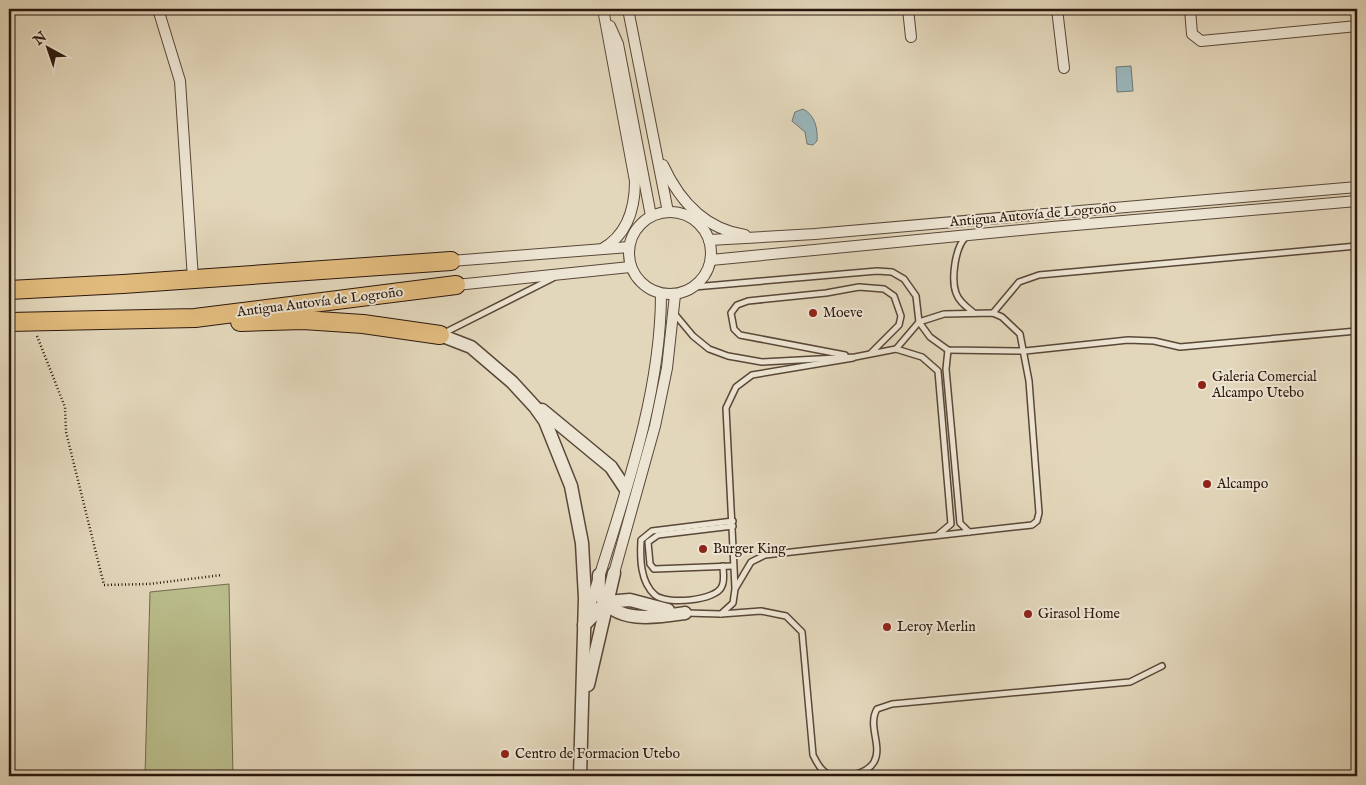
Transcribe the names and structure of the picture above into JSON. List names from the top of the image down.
{
  "streets": {
    "highway": ["Antigua Autovía de Logroño"]
  },
  "places": [
    "Moeve",
    "Galeria Comercial Alcampo Utebo",
    "Alcampo",
    "Burger King",
    "Girasol Home",
    "Leroy Merlin",
    "Centro de Formacion Utebo"
  ],
  "north": "top left"
}
